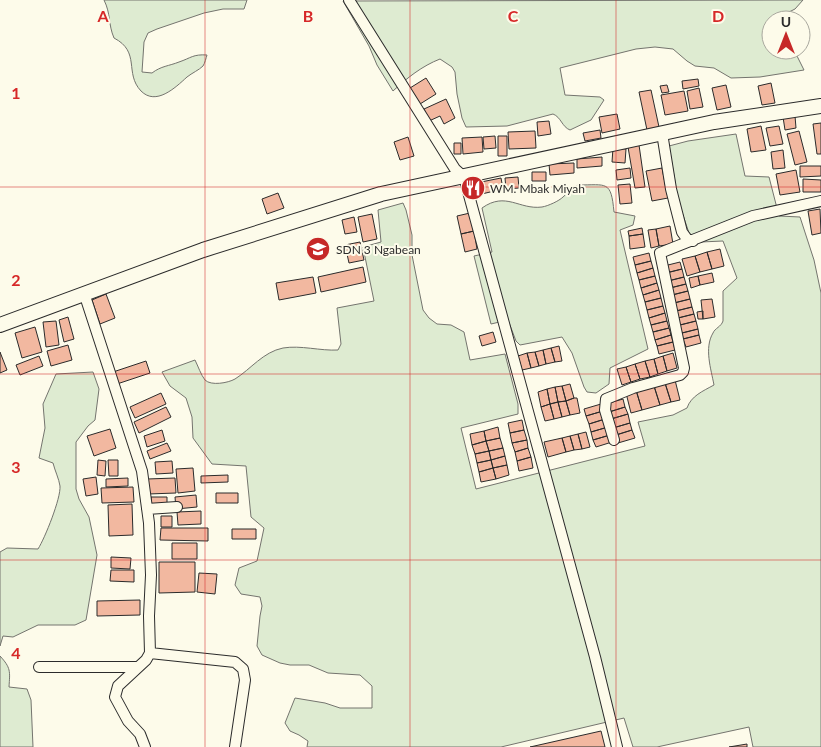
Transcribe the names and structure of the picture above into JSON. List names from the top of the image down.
{
  "places": {
    "restaurant": ["WM. Mbak Miyah"],
    "school or university": ["SDN 3 Ngabean"]
  },
  "north": "top",
  "grid": {
    "columns": [
      "A",
      "B",
      "C",
      "D"
    ],
    "rows": [
      "1",
      "2",
      "3",
      "4"
    ]
  }
}
